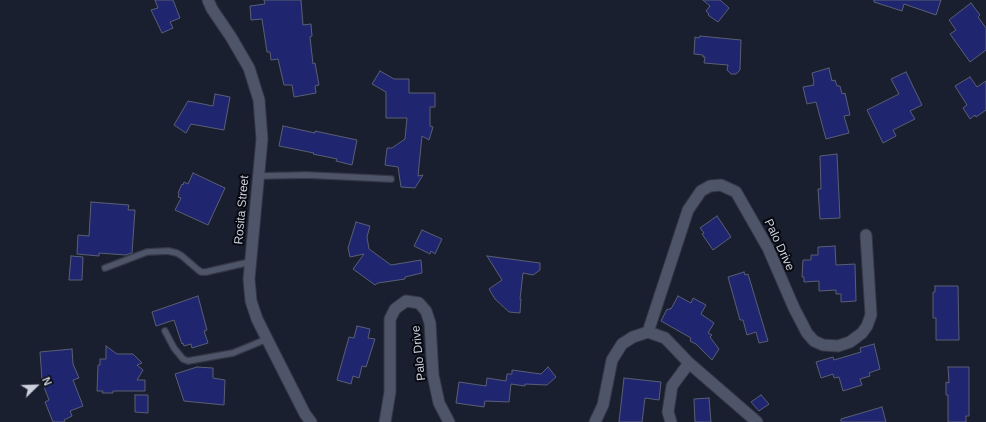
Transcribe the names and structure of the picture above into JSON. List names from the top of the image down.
{
  "streets": {
    "street": ["Rosita Street", "Palo Drive"]
  },
  "north": "top right"
}
